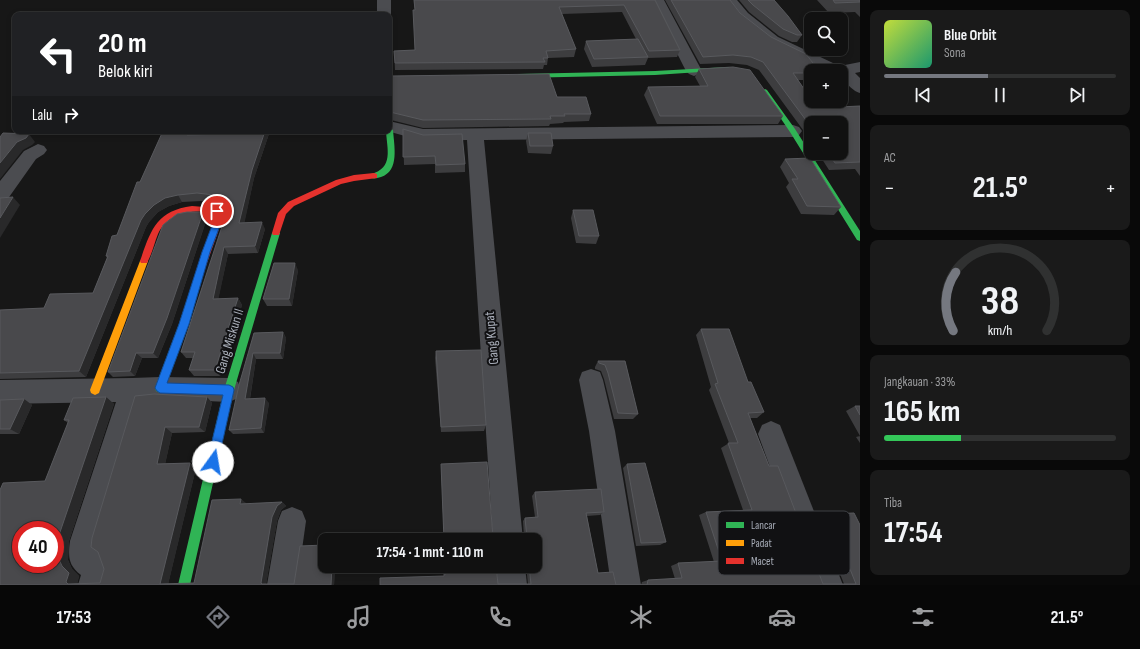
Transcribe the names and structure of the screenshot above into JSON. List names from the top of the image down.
{
  "streets": {
    "street": ["Gang Kupat", "Gang Miskun II"]
  },
  "legend": ["Lancar", "Padat", "Macet"],
  "page": {
    "map_buttons": ["+", "−"],
    "turn": ["20 m", "Belok kiri"],
    "song": ["Blue Orbit", "Sona"],
    "then": "Lalu",
    "tile": [
      "AC",
      ["Jangkauan · 33%", "165 km"],
      ["Tiba", "17:54"]
    ],
    "heat": ["−", "21.5°", "+"],
    "limit": "40",
    "trip": "17:54 · 1 mnt · 110 m",
    "tabs": ["17:53", "21.5°"],
    "gauge": ["38", "km/h"]
  }
}
